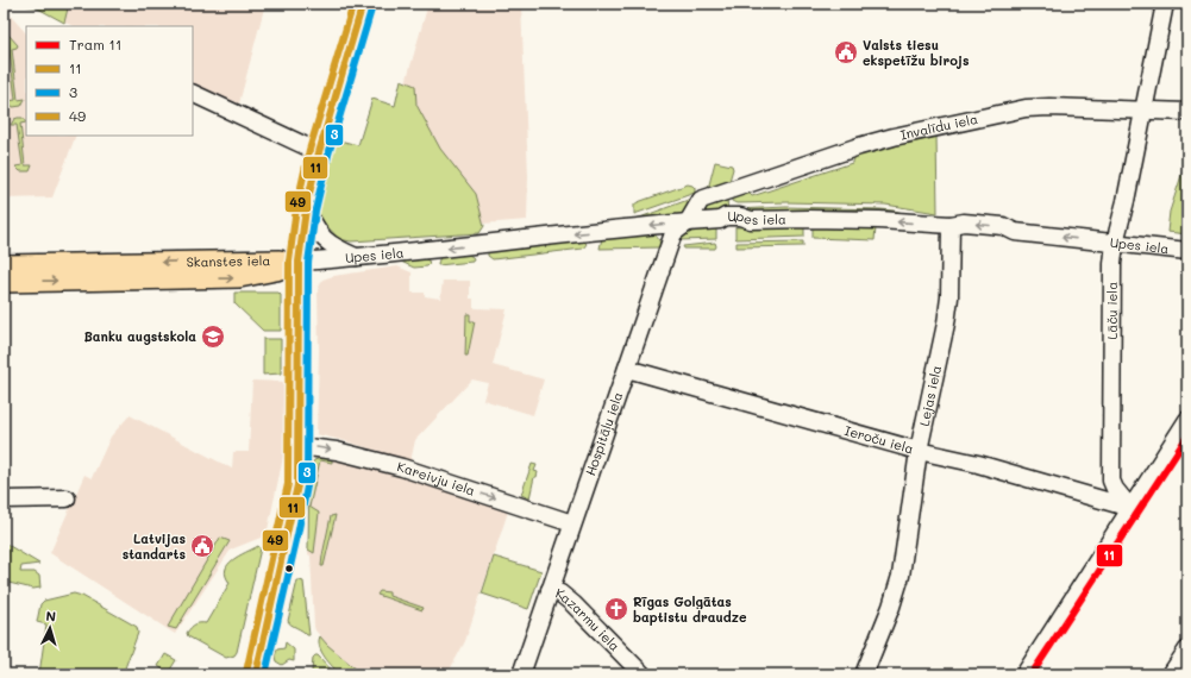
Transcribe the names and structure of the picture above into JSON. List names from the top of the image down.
{
  "streets": {
    "main road": ["Skanstes iela"],
    "street": [
      "Invalīdu iela",
      "Upes iela",
      "Lāču iela",
      "Lejas iela",
      "Hospitāļu iela",
      "Ieroču iela",
      "Kareivju iela",
      "Kazarmu iela"
    ]
  },
  "crossings": [
    ["Invalīdu iela", "Lāču iela"],
    ["Invalīdu iela", "Hospitāļu iela"],
    ["Upes iela", "Skanstes iela"],
    ["Upes iela", "Lāču iela"],
    ["Upes iela", "Lejas iela"],
    ["Upes iela", "Hospitāļu iela"],
    ["Lāču iela", "Ieroču iela"],
    ["Lejas iela", "Ieroču iela"],
    ["Hospitāļu iela", "Ieroču iela"],
    ["Hospitāļu iela", "Kareivju iela"],
    ["Hospitāļu iela", "Kazarmu iela"]
  ],
  "one_way": ["Upes iela", "Kareivju iela"],
  "places": {
    "public building": ["Valsts tiesu ekspetīžu birojs", "Latvijas standarts"],
    "school or university": ["Banku augstskola"],
    "church": ["Rīgas Golgātas baptistu draudze"]
  },
  "lines": [
    "transit line 11",
    "transit line 49",
    "transit line 3",
    "tram line 11"
  ],
  "legend": [
    "Tram 11",
    "11",
    "3",
    "49"
  ],
  "north": "top"
}
